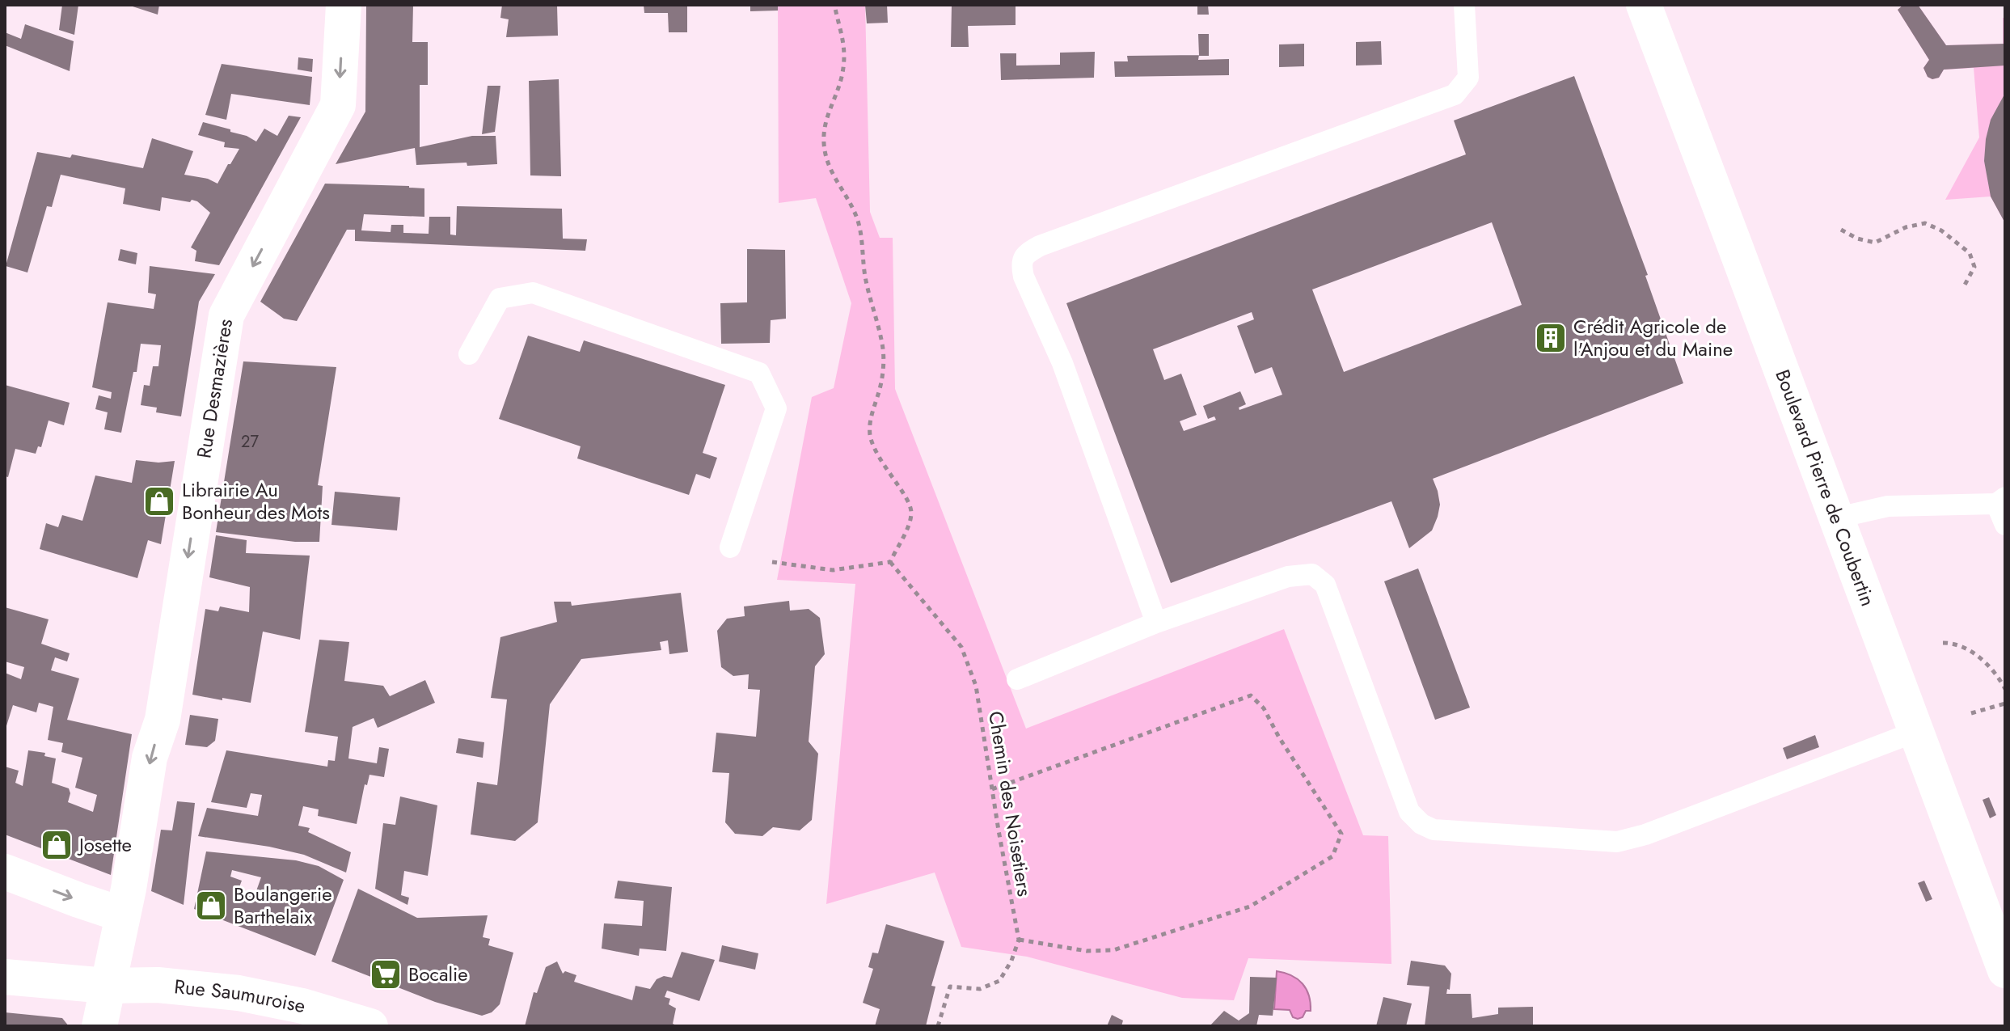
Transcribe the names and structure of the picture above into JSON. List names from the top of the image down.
{
  "streets": {
    "street": ["Rue Desmazières", "Boulevard Pierre de Coubertin", "Rue Saumuroise"],
    "path": ["Chemin des Noisetiers"]
  },
  "crossings": [
    ["Rue Desmazières", "Rue Saumuroise"]
  ],
  "one_way": ["Rue Desmazières"],
  "places": {
    "building": ["Crédit Agricole de l'Anjou et du Maine"],
    "shop": ["Librairie Au Bonheur des Mots", "Josette", "Boulangerie Barthelaix"],
    "supermarket": ["Bocalie"]
  },
  "house_numbers": ["27"]
}
